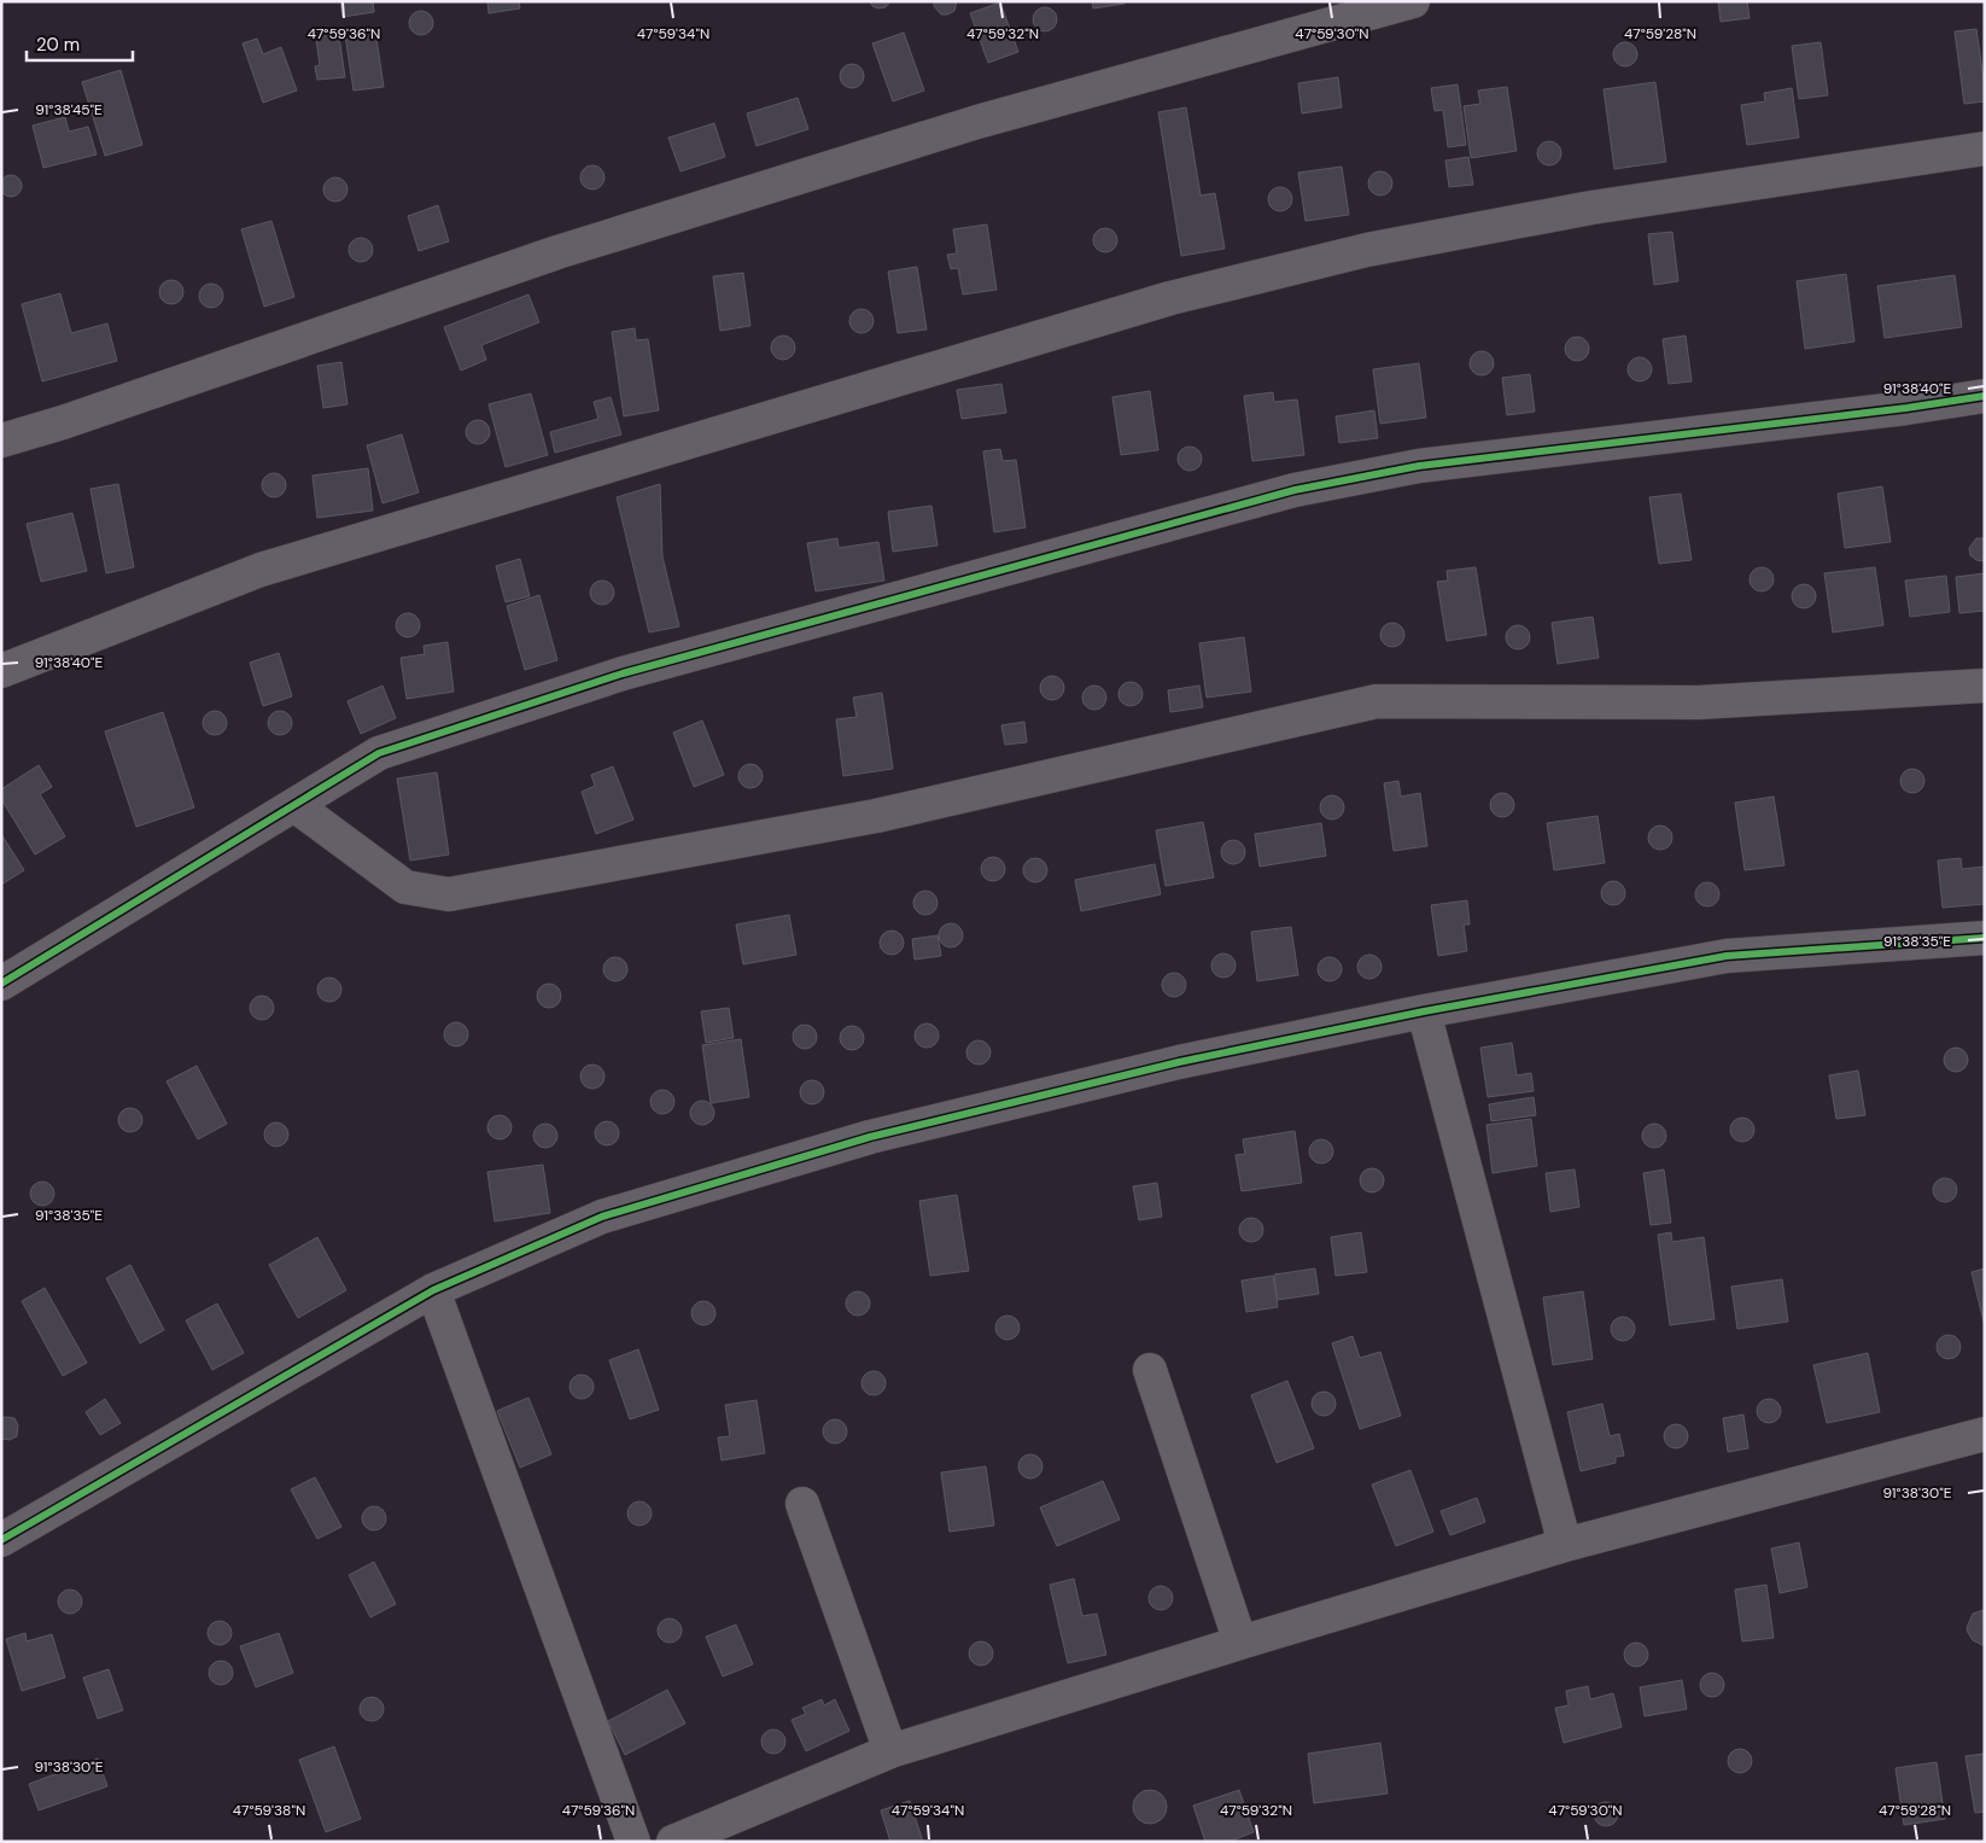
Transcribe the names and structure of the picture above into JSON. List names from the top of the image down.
{
  "scale_bar": "20 m",
  "coordinates": [
    "47°59'36\"N",
    "47°59'34\"N",
    "47°59'32\"N",
    "47°59'30\"N",
    "47°59'28\"N",
    "91°38'45\"E",
    "91°38'40\"E",
    "91°38'35\"E",
    "91°38'30\"E",
    "47°59'38\"N"
  ]
}
